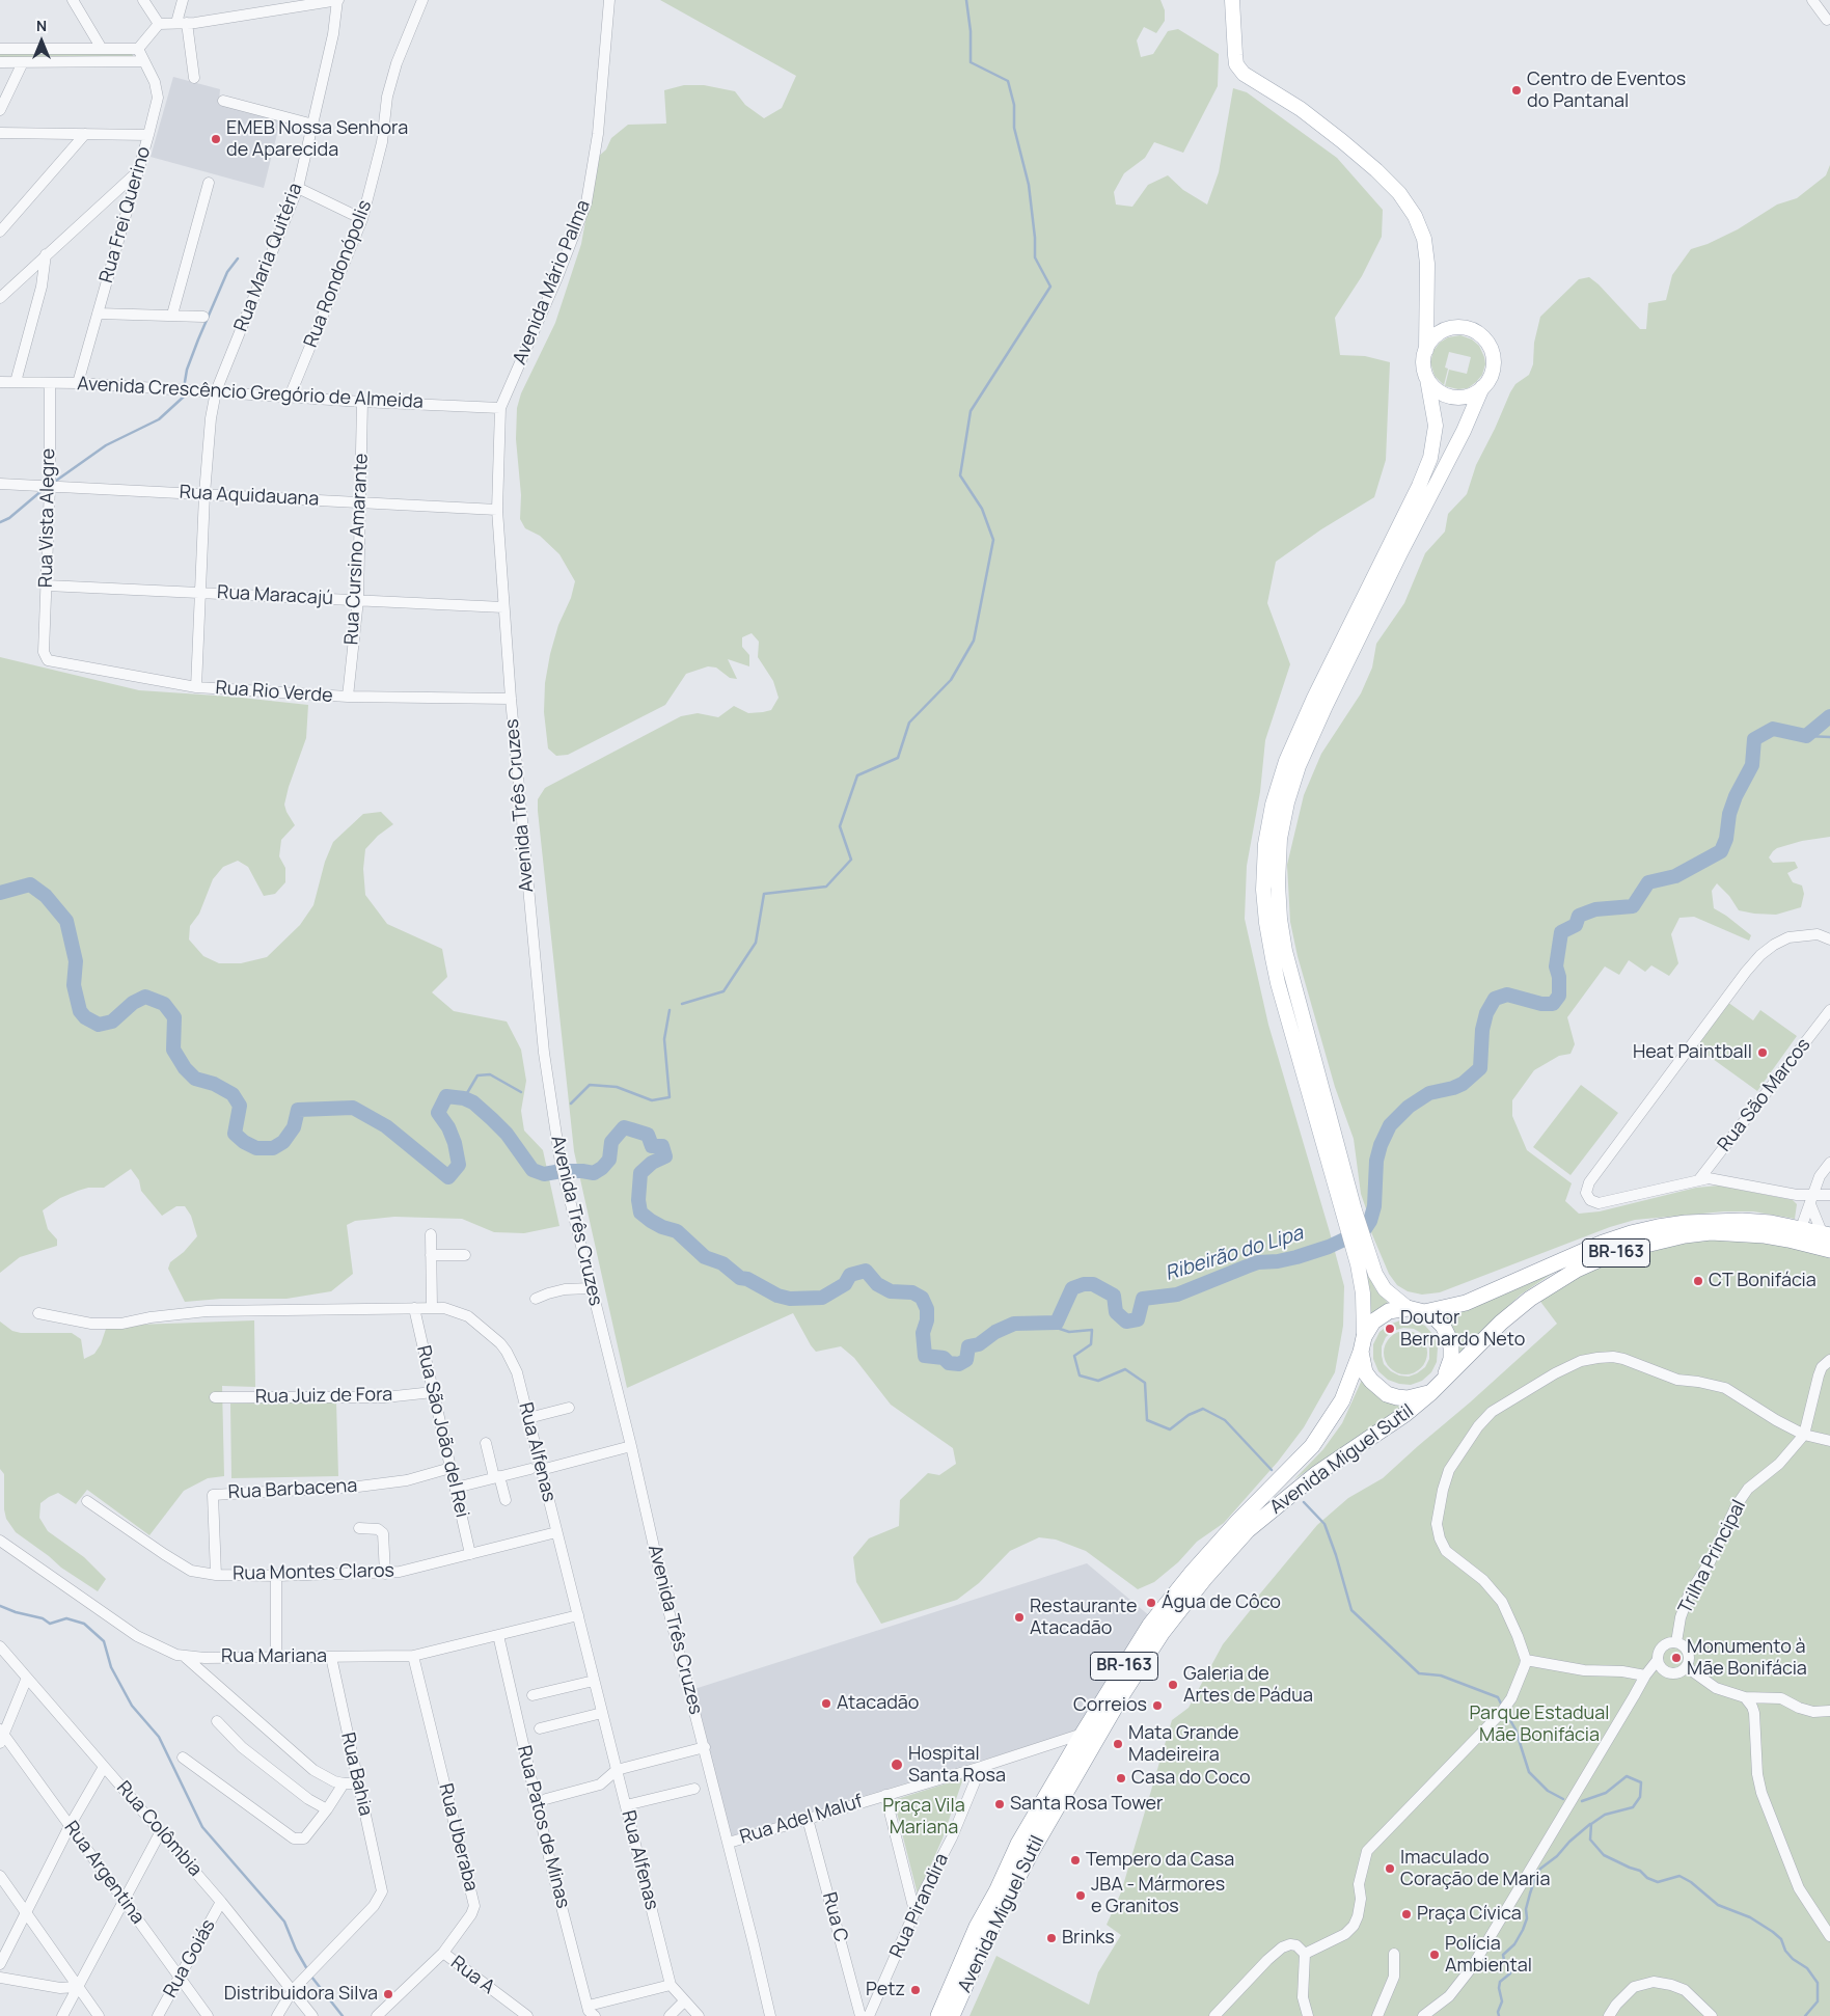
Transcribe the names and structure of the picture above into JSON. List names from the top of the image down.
{
  "streets": {
    "highway": ["BR-163", "Avenida Miguel Sutil"],
    "street": [
      "Rua Frei Querino",
      "Rua Maria Quitéria",
      "Rua Rondonópolis",
      "Avenida Mário Palma",
      "Avenida Crescêncio Gregório de Almeida",
      "Rua Aquidauana",
      "Rua Vista Alegre",
      "Rua Cursino Amarante",
      "Rua Maracajú",
      "Rua Rio Verde",
      "Avenida Três Cruzes",
      "Rua São Marcos",
      "Rua Juiz de Fora",
      "Rua São João del Rei",
      "Rua Alfenas",
      "Rua Barbacena",
      "Trilha Principal",
      "Rua Montes Claros",
      "Rua Mariana",
      "Rua Bahia",
      "Rua Adel Maluf",
      "Rua Patos de Minas",
      "Rua Colômbia",
      "Rua Uberaba",
      "Rua Argentina",
      "Rua Pirandira",
      "Rua C",
      "Rua Goiás",
      "Rua A"
    ]
  },
  "crossings": [
    ["Rua Frei Querino", "Avenida Crescêncio Gregório de Almeida"],
    ["Rua Maria Quitéria", "Avenida Crescêncio Gregório de Almeida"],
    ["Rua Maria Quitéria", "Rua Aquidauana"],
    ["Rua Maria Quitéria", "Rua Maracajú"],
    ["Rua Maria Quitéria", "Rua Rio Verde"],
    ["Rua Rondonópolis", "Avenida Crescêncio Gregório de Almeida"],
    ["Avenida Mário Palma", "Avenida Crescêncio Gregório de Almeida"],
    ["Avenida Mário Palma", "Avenida Três Cruzes"],
    ["Avenida Crescêncio Gregório de Almeida", "Rua Vista Alegre"],
    ["Avenida Crescêncio Gregório de Almeida", "Rua Cursino Amarante"],
    ["Avenida Crescêncio Gregório de Almeida", "Avenida Três Cruzes"],
    ["Rua Aquidauana", "Rua Vista Alegre"],
    ["Rua Aquidauana", "Rua Cursino Amarante"],
    ["Rua Aquidauana", "Avenida Três Cruzes"],
    ["Rua Vista Alegre", "Rua Maracajú"],
    ["Rua Vista Alegre", "Rua Rio Verde"],
    ["Rua Cursino Amarante", "Rua Maracajú"],
    ["Rua Cursino Amarante", "Rua Rio Verde"],
    ["Rua Maracajú", "Avenida Três Cruzes"],
    ["Rua Rio Verde", "Avenida Três Cruzes"],
    ["Avenida Três Cruzes", "Rua Adel Maluf"],
    ["BR-163", "Avenida Miguel Sutil"],
    ["Rua Juiz de Fora", "Rua São João del Rei"],
    ["Rua São João del Rei", "Rua Alfenas"],
    ["Rua São João del Rei", "Rua Barbacena"],
    ["Rua São João del Rei", "Rua Montes Claros"],
    ["Rua Alfenas", "Rua Montes Claros"],
    ["Rua Alfenas", "Rua Mariana"],
    ["Avenida Miguel Sutil", "Rua Adel Maluf"],
    ["Rua Barbacena", "Rua Montes Claros"],
    ["Rua Mariana", "Rua Bahia"],
    ["Rua Mariana", "Rua Patos de Minas"],
    ["Rua Mariana", "Rua Uberaba"],
    ["Rua Bahia", "Rua Colômbia"],
    ["Rua Adel Maluf", "Rua Pirandira"],
    ["Rua Adel Maluf", "Rua C"],
    ["Rua Colômbia", "Rua Goiás"],
    ["Rua Uberaba", "Rua A"],
    ["Rua Argentina", "Rua Goiás"]
  ],
  "water": ["Ribeirão do Lipa"],
  "parks": ["Parque Estadual Mãe Bonifácia", "Praça Vila Mariana"],
  "places": [
    "Centro de Eventos do Pantanal",
    "EMEB Nossa Senhora de Aparecida",
    "Heat Paintball",
    "CT Bonifácia",
    "Doutor Bernardo Neto",
    "Água de Côco",
    "Restaurante Atacadão",
    "Monumento à Mãe Bonifácia",
    "Galeria de Artes de Pádua",
    "Atacadão",
    "Correios",
    "Mata Grande Madeireira",
    "Hospital Santa Rosa",
    "Casa do Coco",
    "Santa Rosa Tower",
    "Tempero da Casa",
    "Imaculado Coração de Maria",
    "JBA - Mármores e Granitos",
    "Praça Cívica",
    "Brinks",
    "Polícia Ambiental",
    "Petz",
    "Distribuidora Silva"
  ],
  "north": "top"
}
